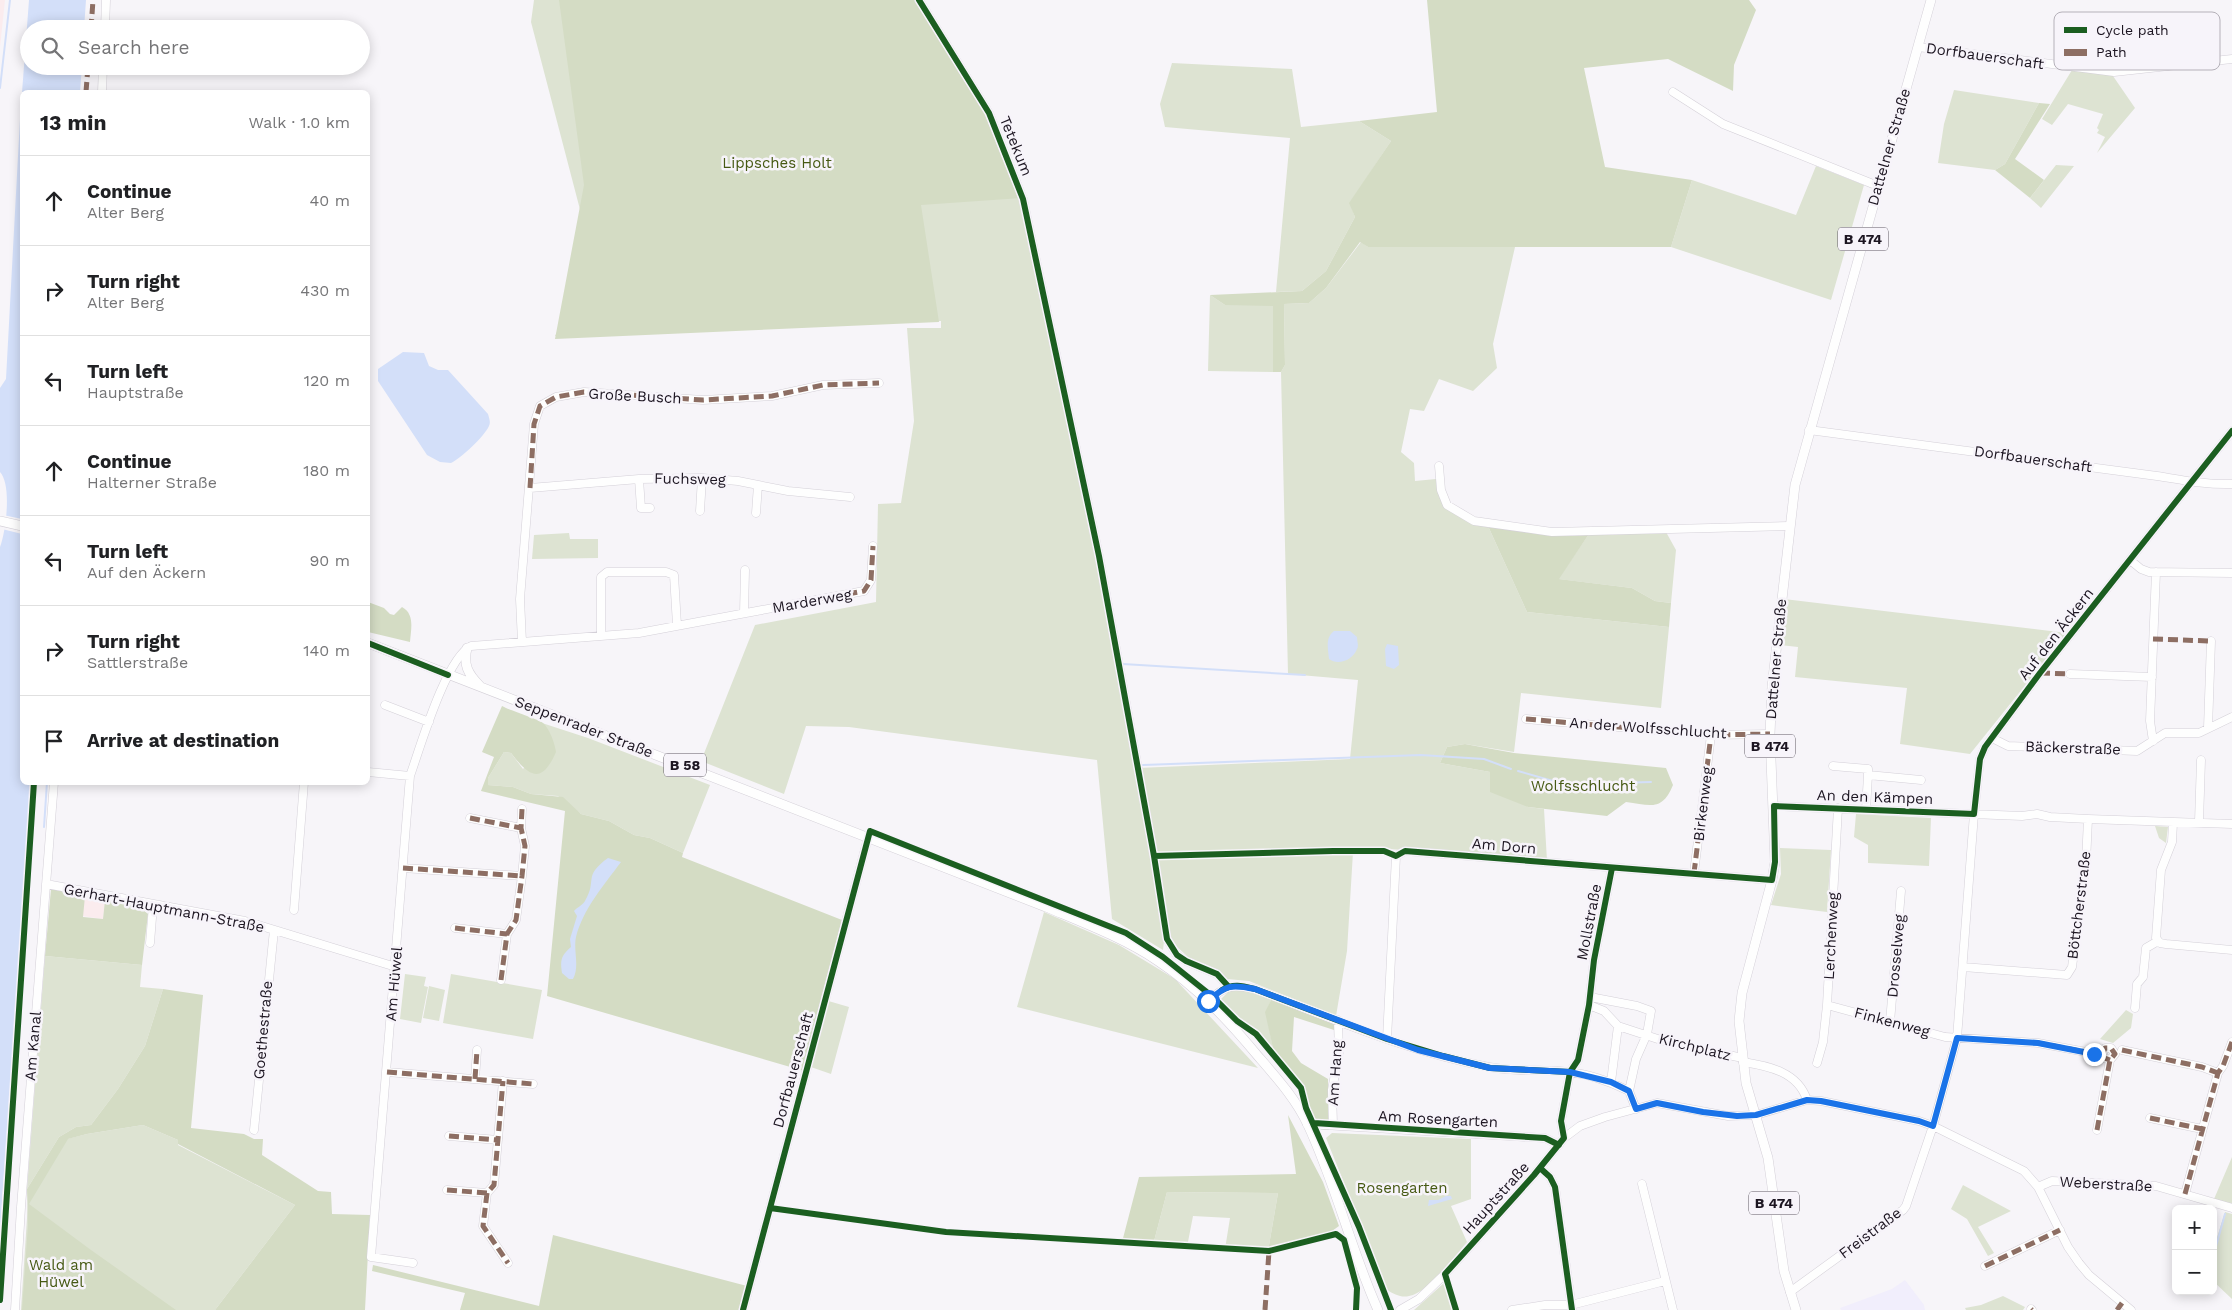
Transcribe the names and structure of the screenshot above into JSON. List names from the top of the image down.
{
  "streets": {
    "main road": [
      "Dattelner Straße",
      "B 474",
      "Seppenrader Straße",
      "B 58"
    ],
    "street": [
      "Dorfbauerschaft",
      "Tetekum",
      "Große Busch",
      "Fuchsweg",
      "Marderweg",
      "Auf den Äckern",
      "An der Wolfsschlucht",
      "Bäckerstraße",
      "An den Kämpen",
      "Birkenweg",
      "Am Dorn",
      "Böttcherstraße",
      "Gerhart-Hauptmann-Straße",
      "Mollstraße",
      "Lerchenweg",
      "Drosselweg",
      "Am Hüwel",
      "Finkenweg",
      "Goethestraße",
      "Am Kanal",
      "Kirchplatz",
      "Am Hang",
      "Am Rosengarten",
      "Weberstraße",
      "Hauptstraße",
      "Freistraße"
    ]
  },
  "crossings": [
    ["Dorfbauerschaft", "Dattelner Straße"],
    ["Dorfbauerschaft", "Auf den Äckern"],
    ["Dorfbauerschaft", "Seppenrader Straße"],
    ["Dattelner Straße", "B 474"],
    ["Dattelner Straße", "An der Wolfsschlucht"],
    ["Dattelner Straße", "An den Kämpen"],
    ["Dattelner Straße", "Mollstraße"],
    ["Dattelner Straße", "Kirchplatz"],
    ["Dattelner Straße", "Hauptstraße"],
    ["B 474", "Hauptstraße"],
    ["B 474", "Freistraße"],
    ["Große Busch", "Fuchsweg"],
    ["Große Busch", "Marderweg"],
    ["Auf den Äckern", "Bäckerstraße"],
    ["Auf den Äckern", "An den Kämpen"],
    ["Auf den Äckern", "Böttcherstraße"],
    ["Auf den Äckern", "Finkenweg"],
    ["Auf den Äckern", "Freistraße"],
    ["Seppenrader Straße", "Am Hüwel"],
    ["Seppenrader Straße", "Am Rosengarten"],
    ["An der Wolfsschlucht", "Birkenweg"],
    ["An den Kämpen", "Böttcherstraße"],
    ["An den Kämpen", "Lerchenweg"],
    ["Birkenweg", "Mollstraße"],
    ["Am Dorn", "Mollstraße"],
    ["Gerhart-Hauptmann-Straße", "Am Hüwel"],
    ["Gerhart-Hauptmann-Straße", "Goethestraße"],
    ["Gerhart-Hauptmann-Straße", "Am Kanal"],
    ["Mollstraße", "Am Rosengarten"],
    ["Mollstraße", "Hauptstraße"],
    ["Lerchenweg", "Finkenweg"],
    ["Drosselweg", "Finkenweg"],
    ["Kirchplatz", "Hauptstraße"],
    ["Am Hang", "Am Rosengarten"],
    ["Am Rosengarten", "Hauptstraße"]
  ],
  "parks": [
    "Lippsches Holt",
    "Wolfsschlucht",
    "Rosengarten",
    "Wald am Hüwel"
  ],
  "legend": ["Cycle path", "Path"],
  "page": {
    "search": "Search here",
    "heading": ["13 min", "Walk · 1.0 km"],
    "list": [
      ["Continue", "Alter Berg", "40 m"],
      ["Turn right", "Alter Berg", "430 m"],
      ["Turn left", "Hauptstraße", "120 m"],
      ["Continue", "Halterner Straße", "180 m"],
      ["Turn left", "Auf den Äckern", "90 m"],
      ["Turn right", "Sattlerstraße", "140 m"],
      "Arrive at destination"
    ],
    "map_buttons": ["+", "−"]
  }
}
